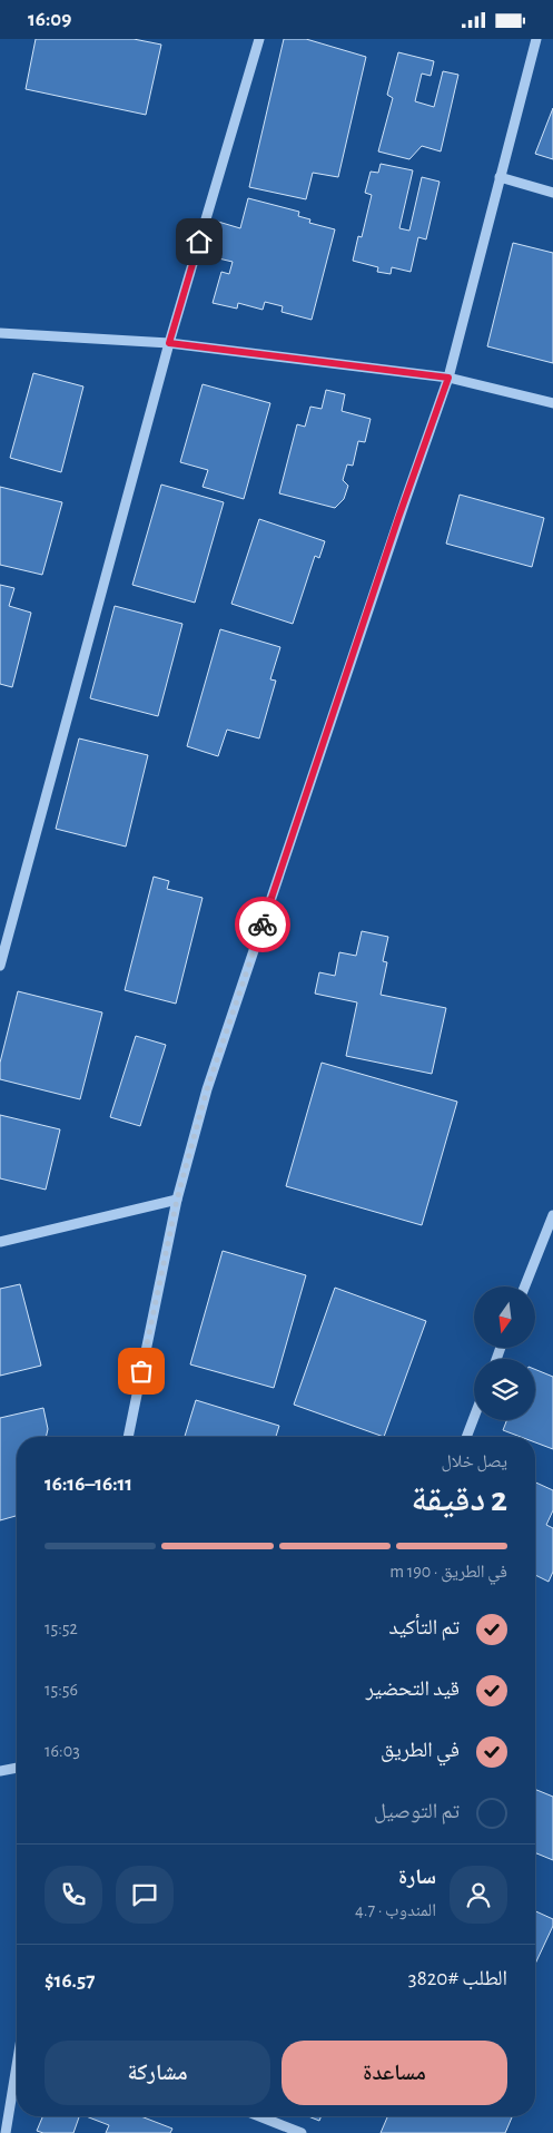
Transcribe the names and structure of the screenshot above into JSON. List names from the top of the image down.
{
  "north": "bottom",
  "page": {
    "status": "16:09",
    "heading": ["2 دقيقة", "يصل خلال", "16:11–16:16"],
    "panel": [
      "سارة",
      "المندوب · 4.7",
      "الطلب #3820",
      "$16.57"
    ],
    "bar": "في الطريق · 190 m",
    "list": [
      ["تم التأكيد", "15:52"],
      ["قيد التحضير", "15:56"],
      ["في الطريق", "16:03"],
      "تم التوصيل"
    ],
    "buttons": ["مساعدة", "مشاركة"]
  }
}
